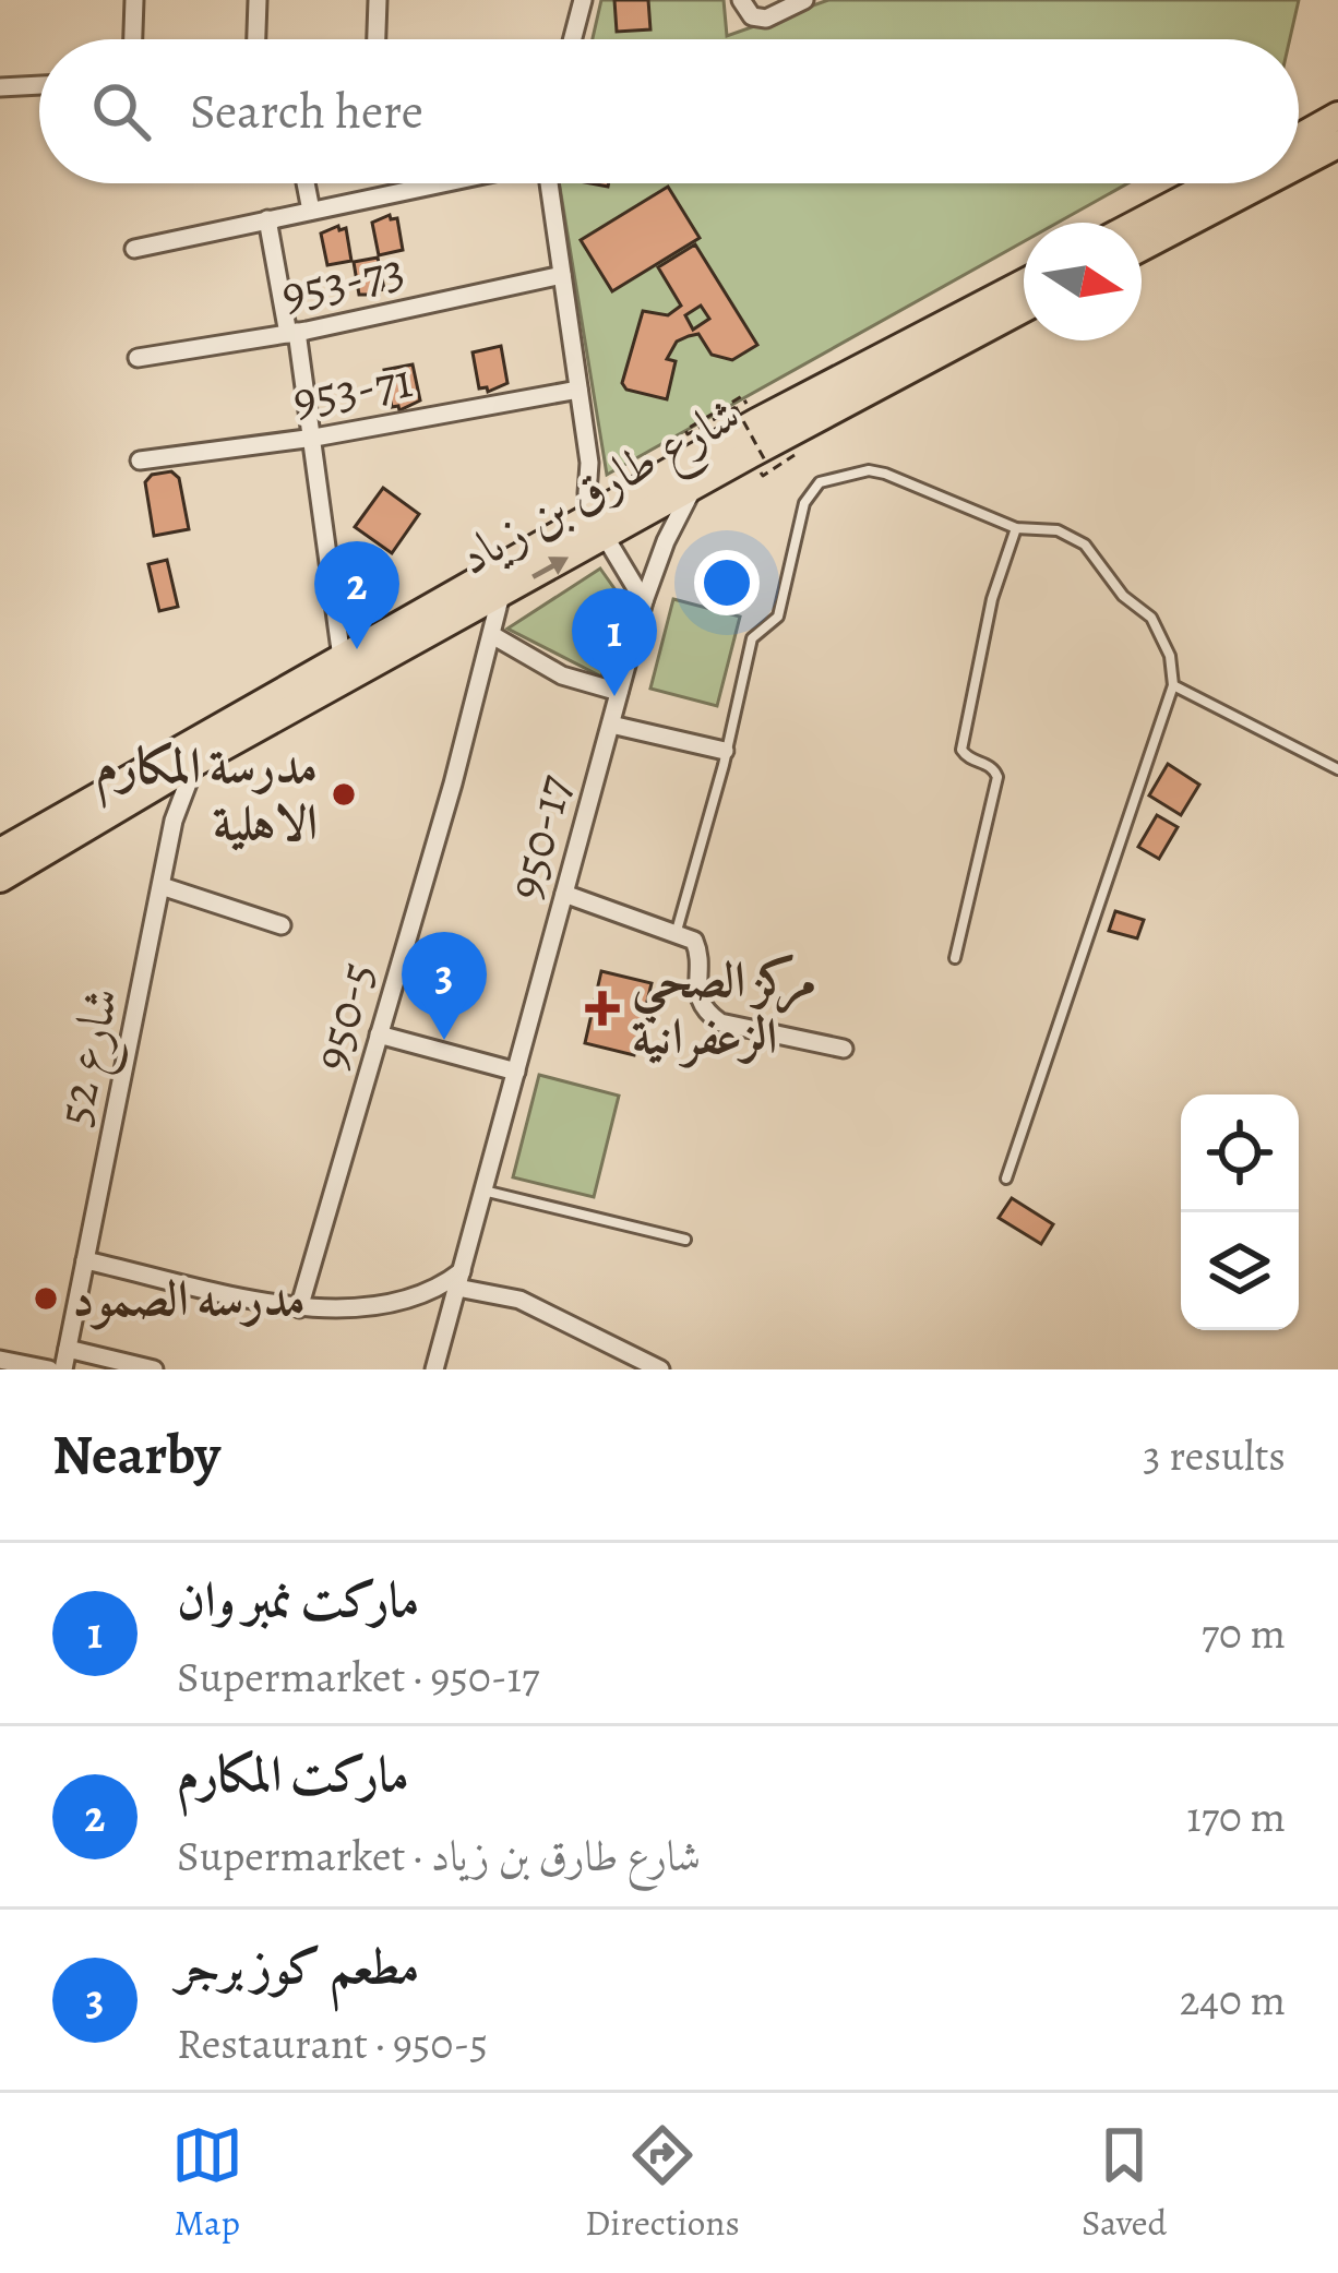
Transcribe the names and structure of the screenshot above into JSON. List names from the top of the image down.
{
  "streets": {
    "main road": ["شارع طارق بن زياد"],
    "street": [
      "953-73",
      "953-71",
      "950-17",
      "950-5",
      "شارع 52"
    ]
  },
  "crossings": [
    ["شارع طارق بن زياد", "950-17"],
    ["شارع طارق بن زياد", "950-5"],
    ["شارع طارق بن زياد", "شارع 52"]
  ],
  "places": {
    "other": ["مدرسة المكارم الاهلية", "مدرسه الصمود"],
    "health": ["مركز الصحي الزعفرانية"]
  },
  "north": "right",
  "page": {
    "search": "Search here",
    "pins": ["2", "1", "3"],
    "heading": ["Nearby", "3 results"],
    "list": [
      {
        "mark": "1",
        "name": "ماركت نمبر وان",
        "note": "Supermarket · 950-17",
        "value": "70 m"
      },
      {
        "mark": "2",
        "name": "ماركت المكارم",
        "note": "Supermarket · شارع طارق بن زياد",
        "value": "170 m"
      },
      {
        "mark": "3",
        "name": "مطعم كوز برجر",
        "note": "Restaurant · 950-5",
        "value": "240 m"
      }
    ],
    "nav": ["Map", "Directions", "Saved"]
  }
}
